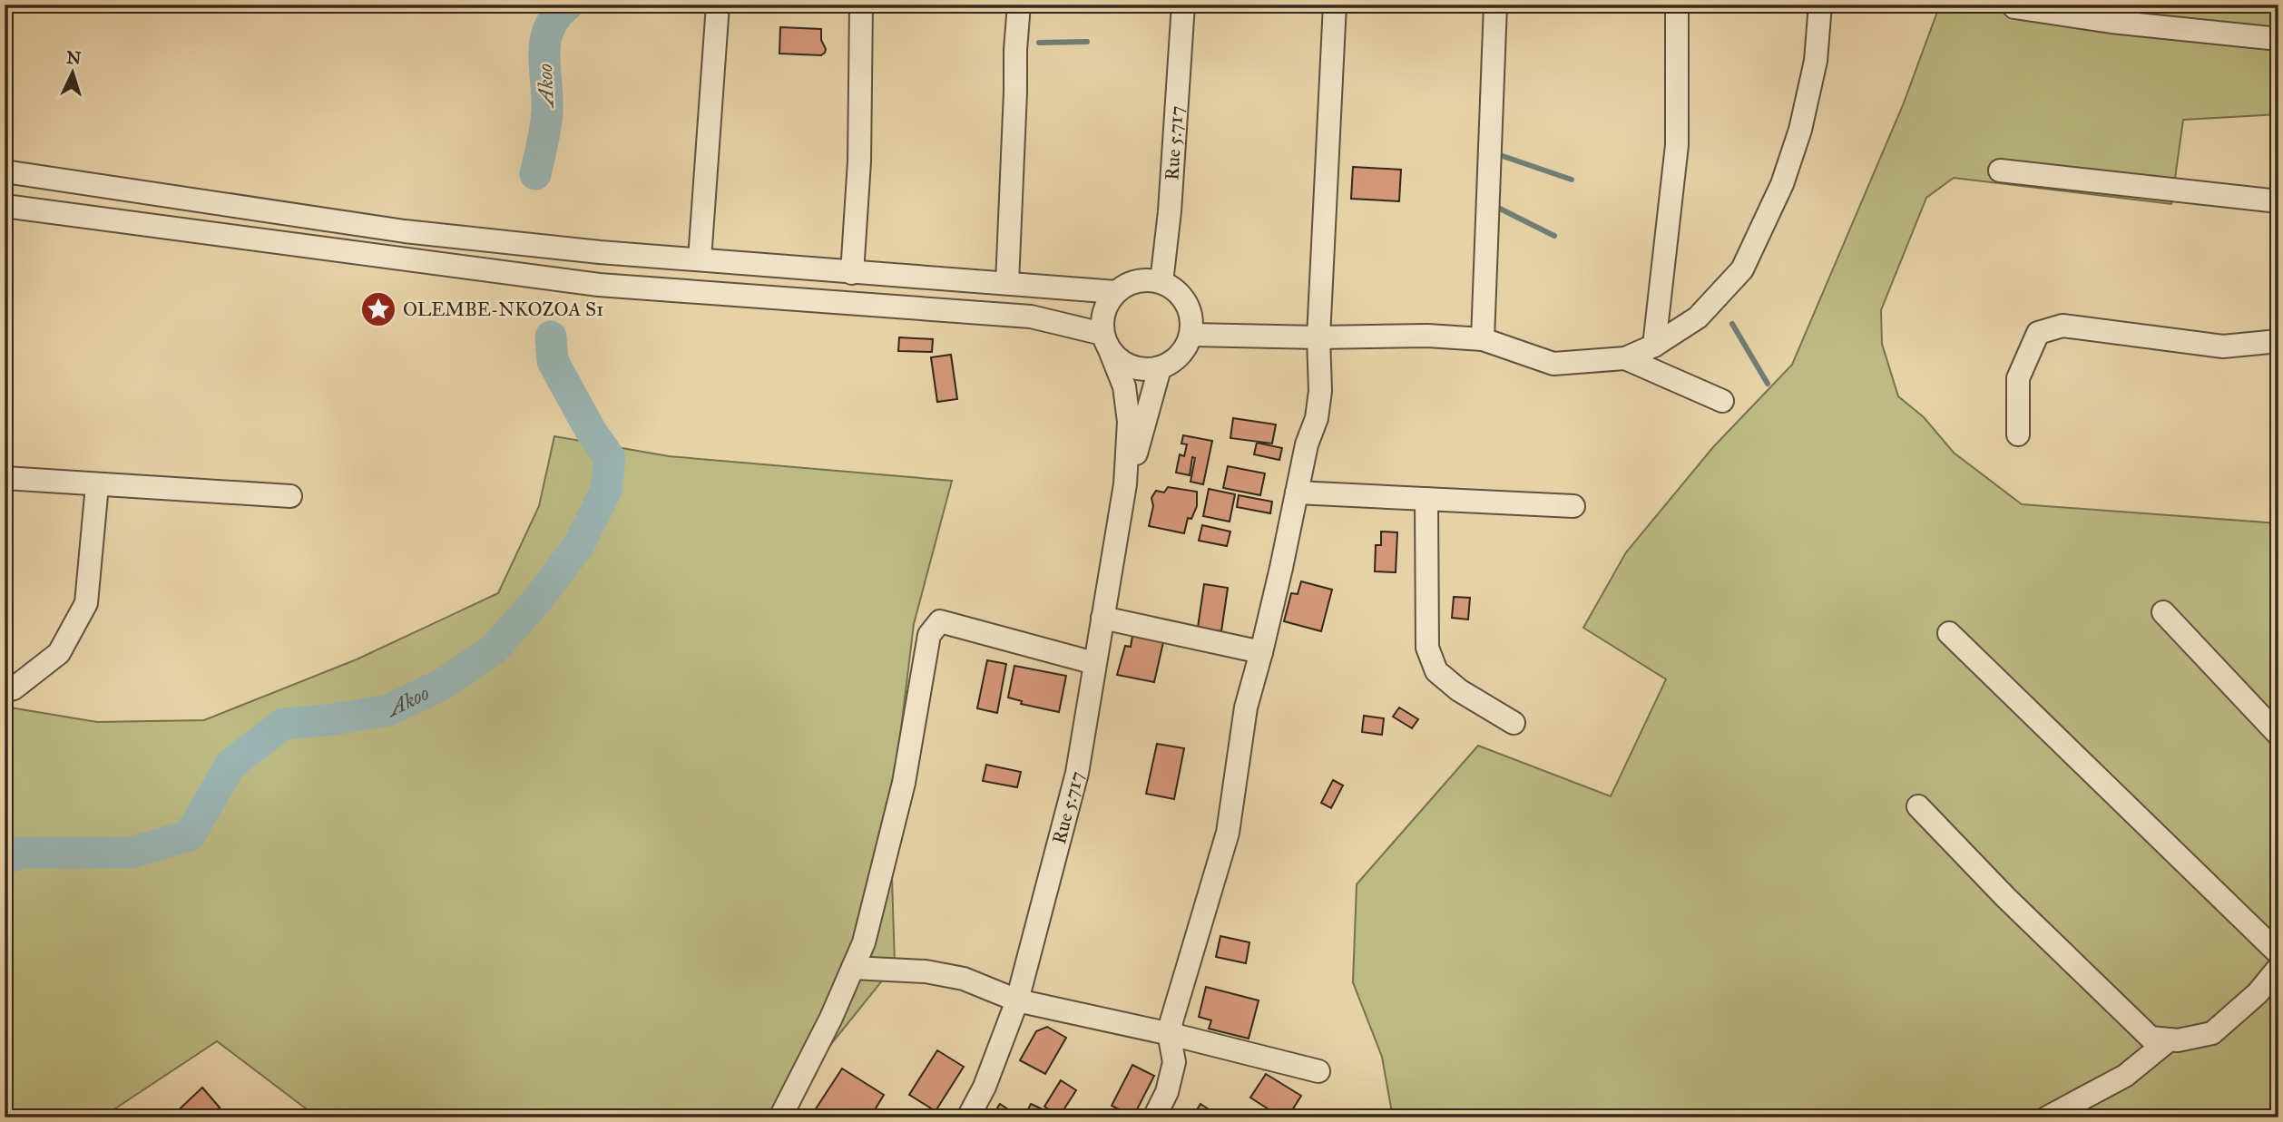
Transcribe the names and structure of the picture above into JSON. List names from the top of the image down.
{
  "streets": {
    "street": ["Rue 5.717"]
  },
  "water": ["Akoo"],
  "places": {
    "place": ["OLEMBE-NKOZOA S1"]
  },
  "north": "top"
}
